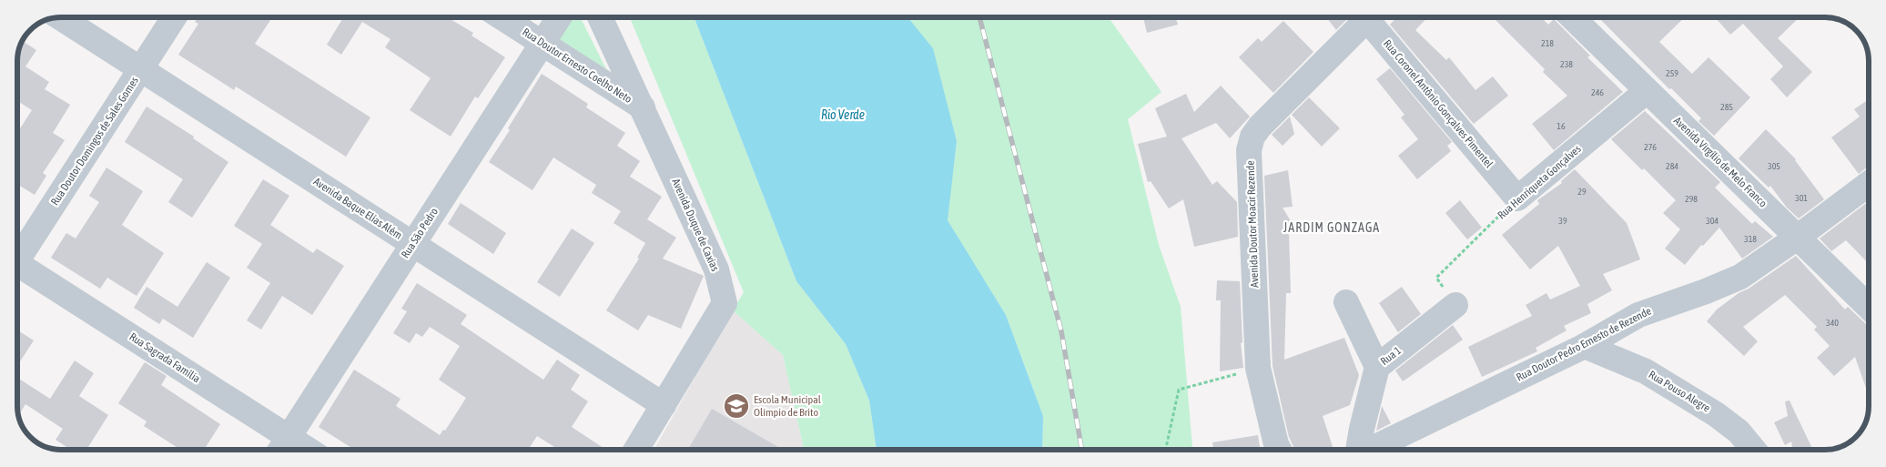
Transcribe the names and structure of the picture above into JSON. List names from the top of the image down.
{
  "streets": {
    "street": [
      "Rua Doutor Ernesto Coelho Neto",
      "Rua Coronel Antônio Gonçalves Pimentel",
      "Rua Doutor Domingos de Sales Gomes",
      "Avenida Virgílio de Melo Franco",
      "Rua Henriqueta Gonçalves",
      "Avenida Baque Elías Além",
      "Avenida Doutor Moacir Rezende",
      "Avenida Duque de Caxias",
      "Rua São Pedro",
      "Rua Doutor Pedro Ernesto de Rezende",
      "Rua 1",
      "Rua Sagrada Família",
      "Rua Pouso Alegre"
    ]
  },
  "crossings": [
    ["Rua Doutor Ernesto Coelho Neto", "Avenida Duque de Caxias"],
    ["Rua Doutor Ernesto Coelho Neto", "Rua São Pedro"],
    ["Rua Coronel Antônio Gonçalves Pimentel", "Rua Henriqueta Gonçalves"],
    ["Rua Doutor Domingos de Sales Gomes", "Avenida Baque Elías Além"],
    ["Avenida Virgílio de Melo Franco", "Rua Henriqueta Gonçalves"],
    ["Avenida Virgílio de Melo Franco", "Rua Doutor Pedro Ernesto de Rezende"],
    ["Avenida Baque Elías Além", "Avenida Duque de Caxias"],
    ["Avenida Baque Elías Além", "Rua São Pedro"],
    ["Rua São Pedro", "Rua Sagrada Família"],
    ["Rua Doutor Pedro Ernesto de Rezende", "Rua Pouso Alegre"]
  ],
  "districts": ["JARDIM GONZAGA"],
  "water": ["Rio Verde"],
  "places": {
    "school or university": ["Escola Municipal Olímpio de Brito"]
  },
  "house_numbers": [
    "218",
    "238",
    "259",
    "246",
    "285",
    "16",
    "276",
    "284",
    "305",
    "29",
    "301",
    "298",
    "39",
    "304",
    "318",
    "340"
  ]
}
